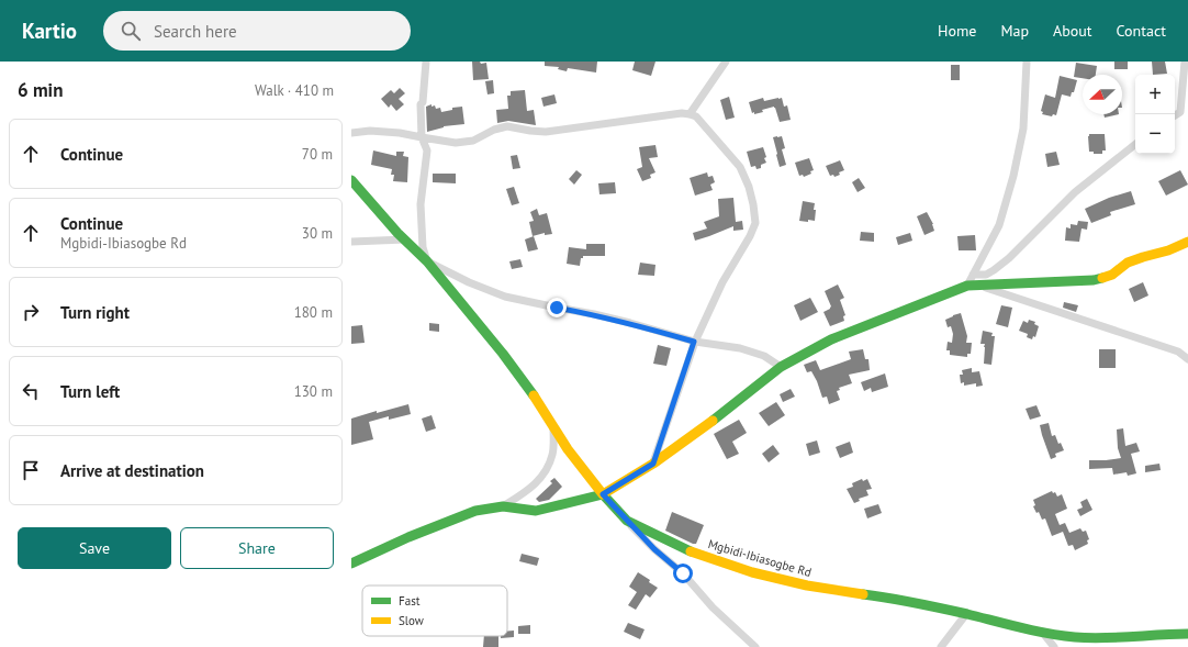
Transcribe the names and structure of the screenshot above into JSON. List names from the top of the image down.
{
  "streets": {
    "street": ["Mgbidi-Ibiasogbe Rd"]
  },
  "legend": ["Fast", "Slow"],
  "north": "left",
  "page": {
    "header": "Kartio",
    "search": "Search here",
    "nav": [
      "Home",
      "Map",
      "About",
      "Contact"
    ],
    "heading": ["6 min", "Walk · 410 m"],
    "map_buttons": ["+", "−"],
    "list": [
      ["Continue", "70 m"],
      ["Continue", "Mgbidi-Ibiasogbe Rd", "30 m"],
      ["Turn right", "180 m"],
      ["Turn left", "130 m"],
      "Arrive at destination"
    ],
    "buttons": ["Save", "Share"]
  }
}
